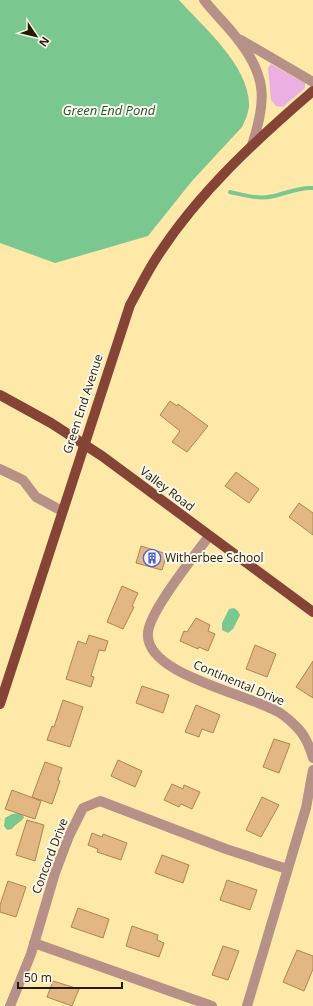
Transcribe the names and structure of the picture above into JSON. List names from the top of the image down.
{
  "streets": {
    "main road": ["Green End Avenue", "Valley Road"],
    "street": ["Continental Drive", "Concord Drive"]
  },
  "crossings": [
    ["Green End Avenue", "Valley Road"],
    ["Valley Road", "Continental Drive"]
  ],
  "water": ["Green End Pond"],
  "places": {
    "building": ["Witherbee School"]
  },
  "scale_bar": "50 m",
  "north": "bottom right"
}
